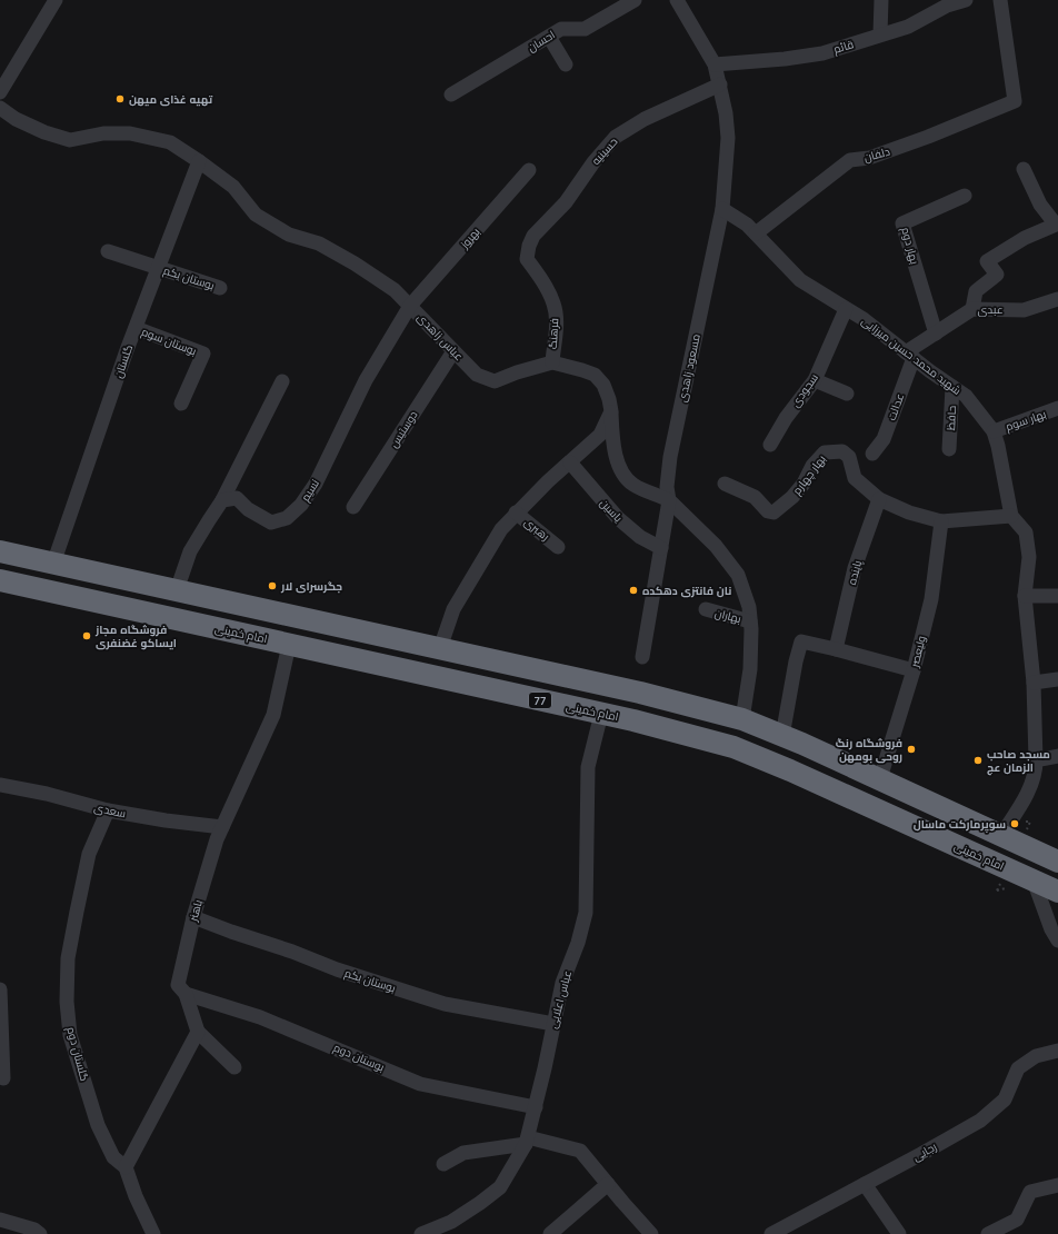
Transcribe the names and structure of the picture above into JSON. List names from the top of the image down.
{
  "streets": {
    "highway": ["امام خمینی", "77"],
    "street": [
      "احسان",
      "قائم",
      "حسینیه",
      "دلفان",
      "بهروز",
      "بهار دوم",
      "بوستان یکم",
      "عبدی",
      "فرهنگ",
      "عباس زاهدی",
      "بوستان سوم",
      "شهید محمد حسین میرزایی",
      "گلستان",
      "مسعود زاهدی",
      "سجودی",
      "عدالت",
      "حافظ",
      "بهار سوم",
      "دوستیس",
      "بهار چهارم",
      "نسیم",
      "یاسین",
      "رهبری",
      "پاینده",
      "بهاران",
      "ولیعصر",
      "سعدی",
      "باهنر",
      "عباس اعلایی",
      "گلستان دوم",
      "بوستان دوم",
      "رجایی"
    ]
  },
  "crossings": [
    ["قائم", "مسعود زاهدی"],
    ["حسینیه", "فرهنگ"],
    ["حسینیه", "مسعود زاهدی"],
    ["دلفان", "شهید محمد حسین میرزایی"],
    ["بهروز", "عباس زاهدی"],
    ["بهروز", "نسیم"],
    ["بهار دوم", "عبدی"],
    ["بوستان یکم", "گلستان"],
    ["بوستان یکم", "باهنر"],
    ["بوستان یکم", "عباس اعلایی"],
    ["عبدی", "شهید محمد حسین میرزایی"],
    ["عبدی", "عدالت"],
    ["فرهنگ", "عباس زاهدی"],
    ["عباس زاهدی", "گلستان"],
    ["عباس زاهدی", "دوستیس"],
    ["عباس زاهدی", "نسیم"],
    ["بوستان سوم", "گلستان"],
    ["شهید محمد حسین میرزایی", "مسعود زاهدی"],
    ["شهید محمد حسین میرزایی", "سجودی"],
    ["شهید محمد حسین میرزایی", "عدالت"],
    ["شهید محمد حسین میرزایی", "حافظ"],
    ["شهید محمد حسین میرزایی", "بهار سوم"],
    ["شهید محمد حسین میرزایی", "بهار چهارم"],
    ["مسعود زاهدی", "یاسین"],
    ["بهار چهارم", "پاینده"],
    ["بهار چهارم", "ولیعصر"],
    ["امام خمینی", "باهنر"],
    ["امام خمینی", "عباس اعلایی"],
    ["سعدی", "باهنر"],
    ["سعدی", "گلستان دوم"],
    ["باهنر", "بوستان دوم"],
    ["عباس اعلایی", "بوستان دوم"]
  ],
  "places": [
    "تهیه غذای میهن",
    "جگرسرای لار",
    "نان فانتزی دهکده",
    "فروشگاه مجاز ایساکو غضنفری",
    "فروشگاه رنگ روحی بومهن",
    "مسجد صاحب الزمان عج",
    "سوپرمارکت ماسال"
  ]
}
